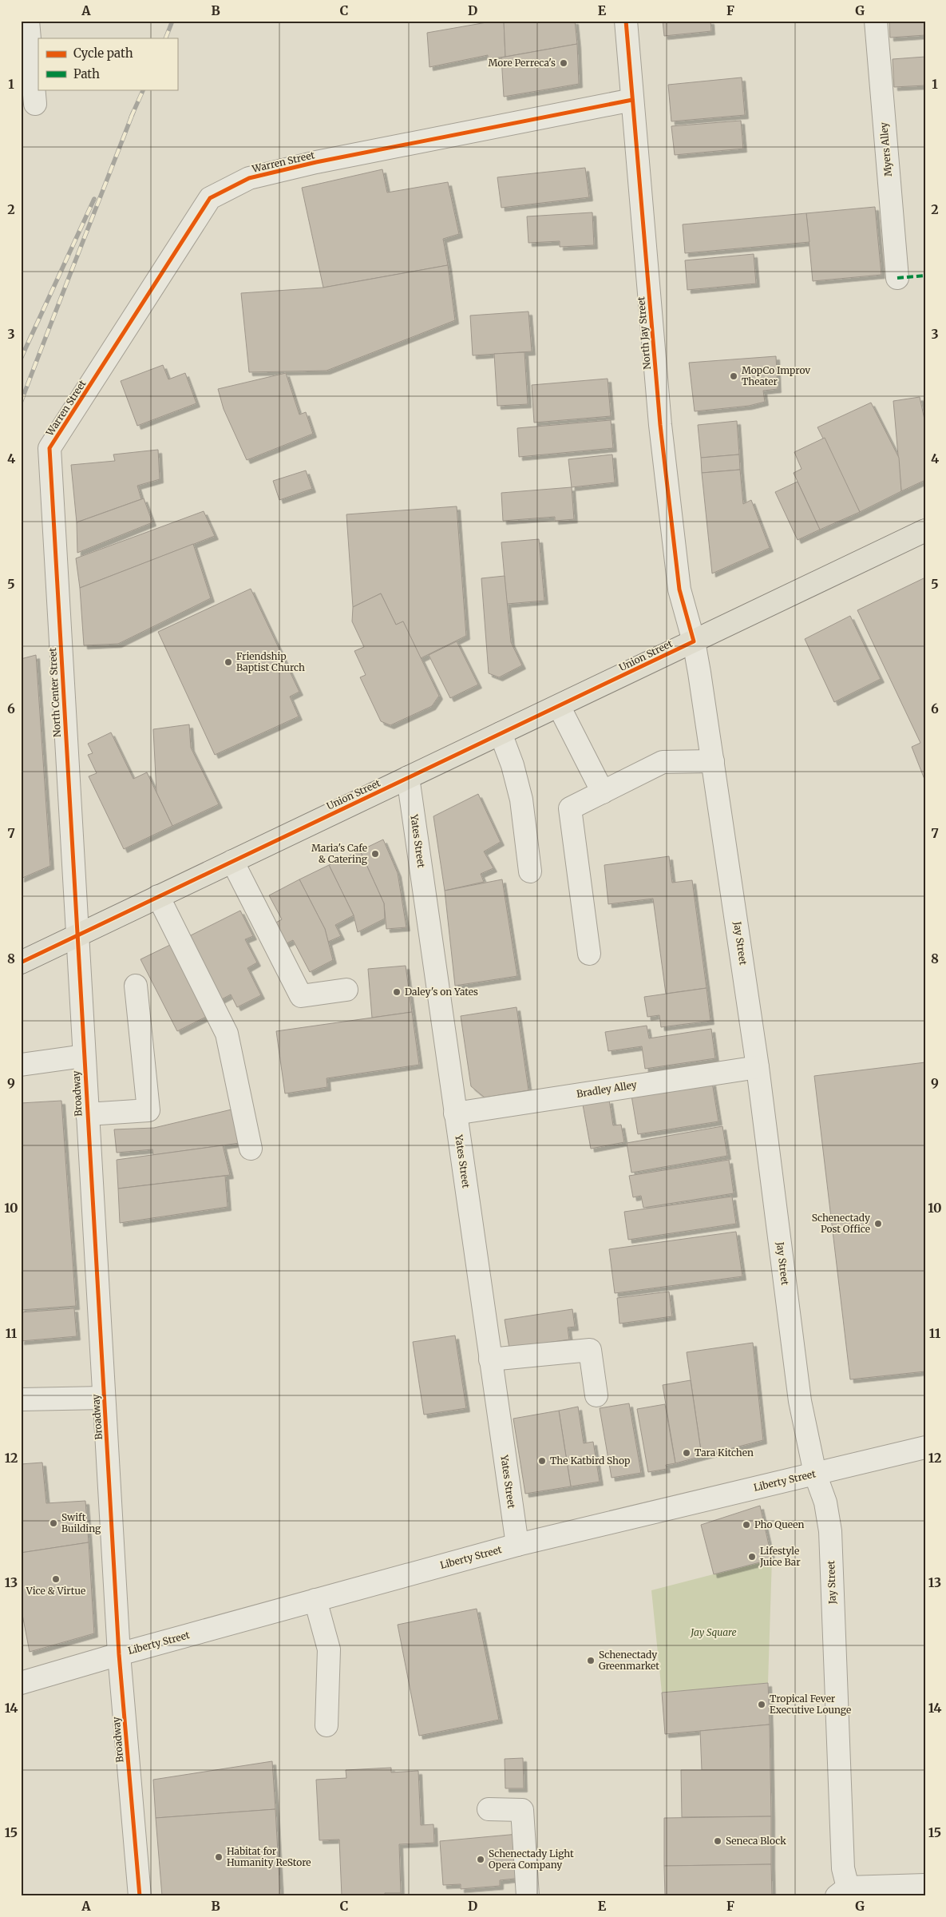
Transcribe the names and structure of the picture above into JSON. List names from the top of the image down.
{
  "streets": {
    "main road": ["Union Street"],
    "street": [
      "Myers Alley",
      "Warren Street",
      "North Jay Street",
      "North Center Street",
      "Yates Street",
      "Jay Street",
      "Bradley Alley",
      "Broadway",
      "Liberty Street"
    ]
  },
  "crossings": [
    ["Warren Street", "North Jay Street"],
    ["Warren Street", "North Center Street"],
    ["North Jay Street", "Union Street"],
    ["North Jay Street", "Jay Street"],
    ["Union Street", "North Center Street"],
    ["Union Street", "Yates Street"],
    ["Union Street", "Jay Street"],
    ["Union Street", "Broadway"],
    ["North Center Street", "Broadway"],
    ["Yates Street", "Bradley Alley"],
    ["Yates Street", "Liberty Street"],
    ["Jay Street", "Bradley Alley"],
    ["Jay Street", "Liberty Street"],
    ["Broadway", "Liberty Street"]
  ],
  "parks": ["Jay Square"],
  "places": [
    "More Perreca's",
    "MopCo Improv Theater",
    "Friendship Baptist Church",
    "Maria's Cafe & Catering",
    "Daley's on Yates",
    "Schenectady Post Office",
    "Tara Kitchen",
    "The Katbird Shop",
    "Swift Building",
    "Pho Queen",
    "Lifestyle Juice Bar",
    "Vice & Virtue",
    "Schenectady Greenmarket",
    "Tropical Fever Executive Lounge",
    "Seneca Block",
    "Habitat for Humanity ReStore",
    "Schenectady Light Opera Company"
  ],
  "legend": ["Cycle path", "Path"],
  "grid": {
    "columns": [
      "A",
      "B",
      "C",
      "D",
      "E",
      "F",
      "G"
    ],
    "rows": [
      "1",
      "2",
      "3",
      "4",
      "5",
      "6",
      "7",
      "8",
      "9",
      "10",
      "11",
      "12",
      "13",
      "14",
      "15"
    ]
  }
}
